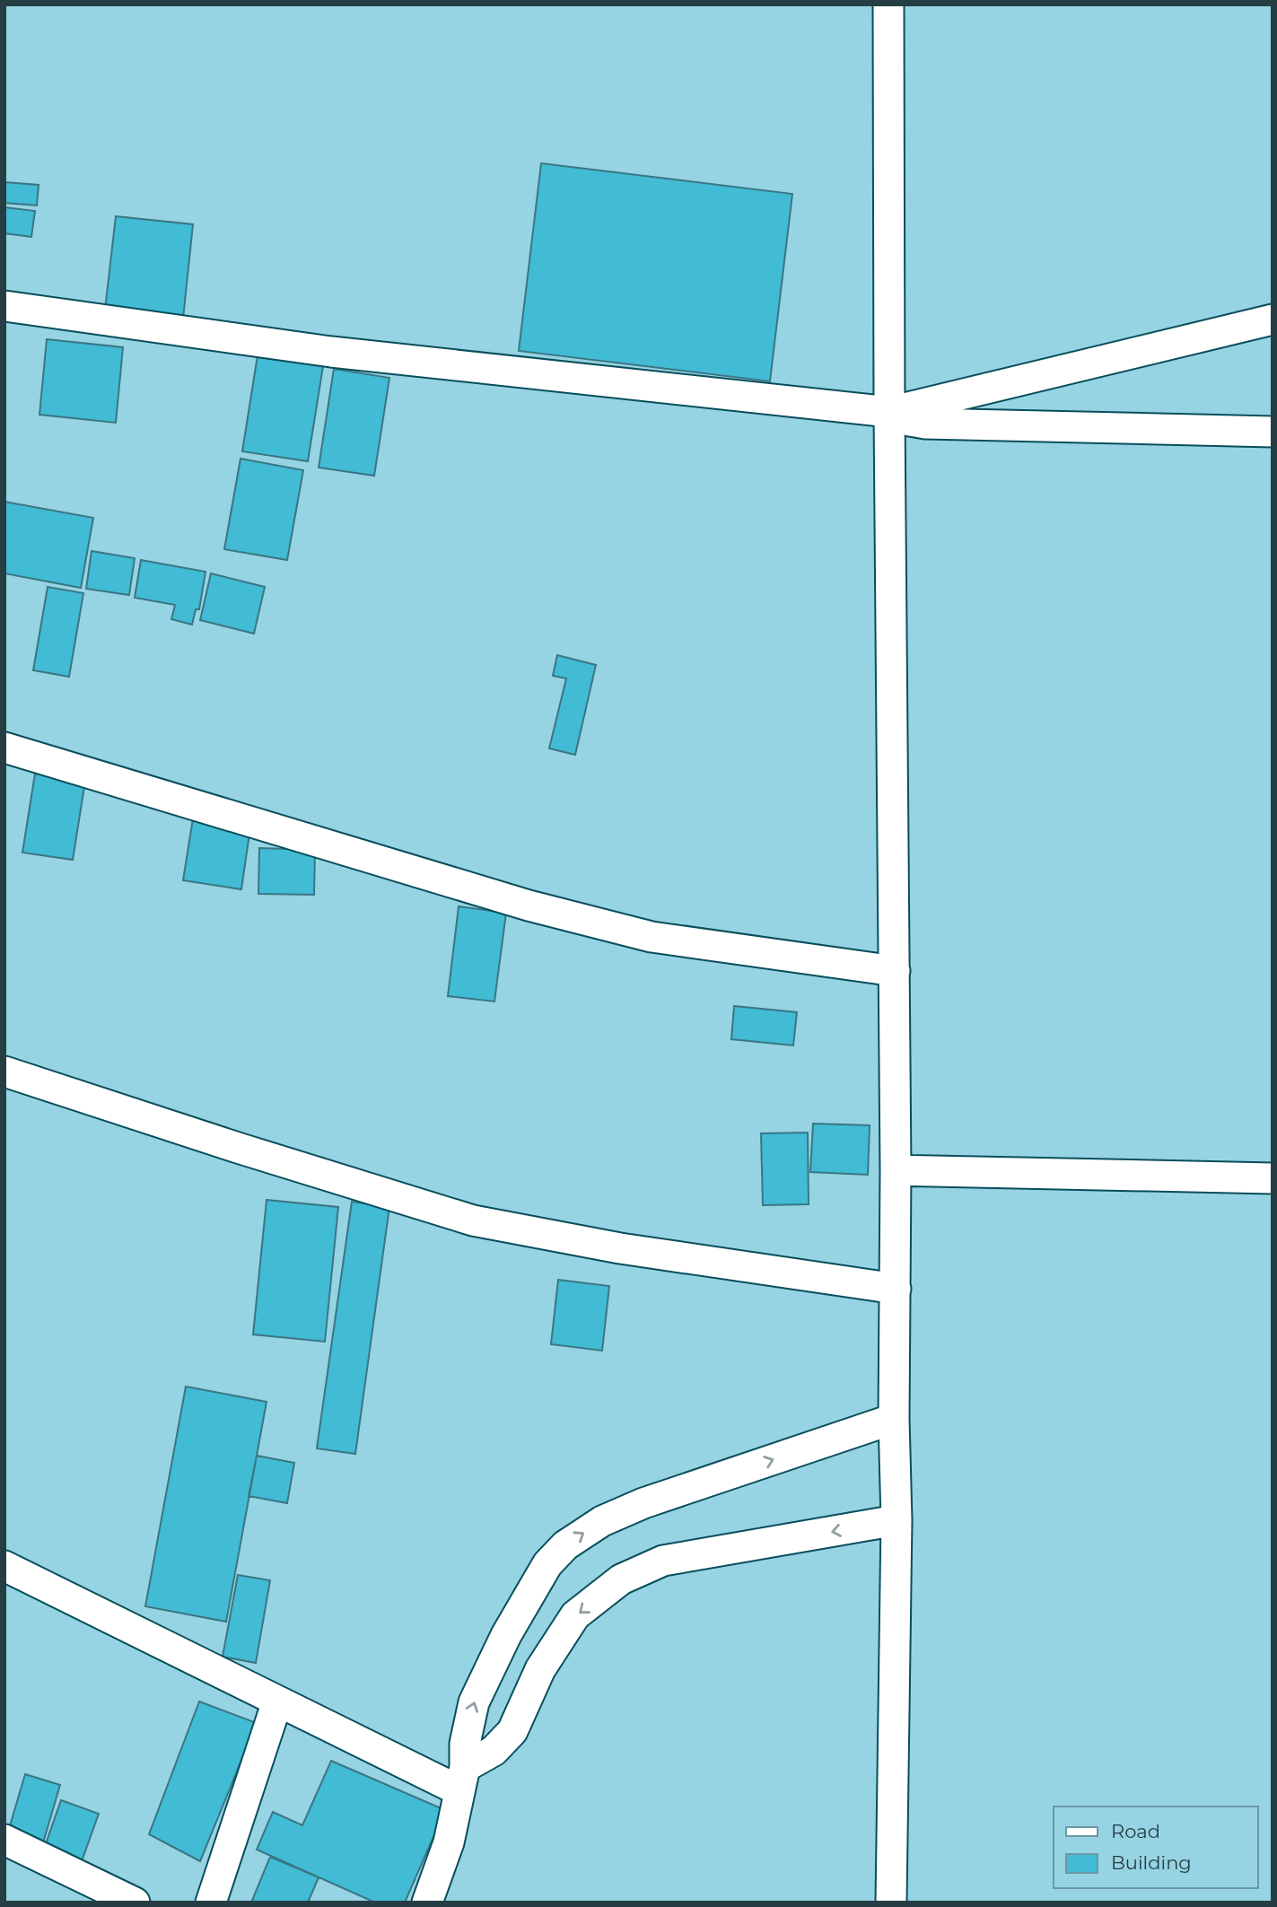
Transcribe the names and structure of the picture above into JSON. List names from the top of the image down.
{
  "legend": ["Road", "Building"]
}
